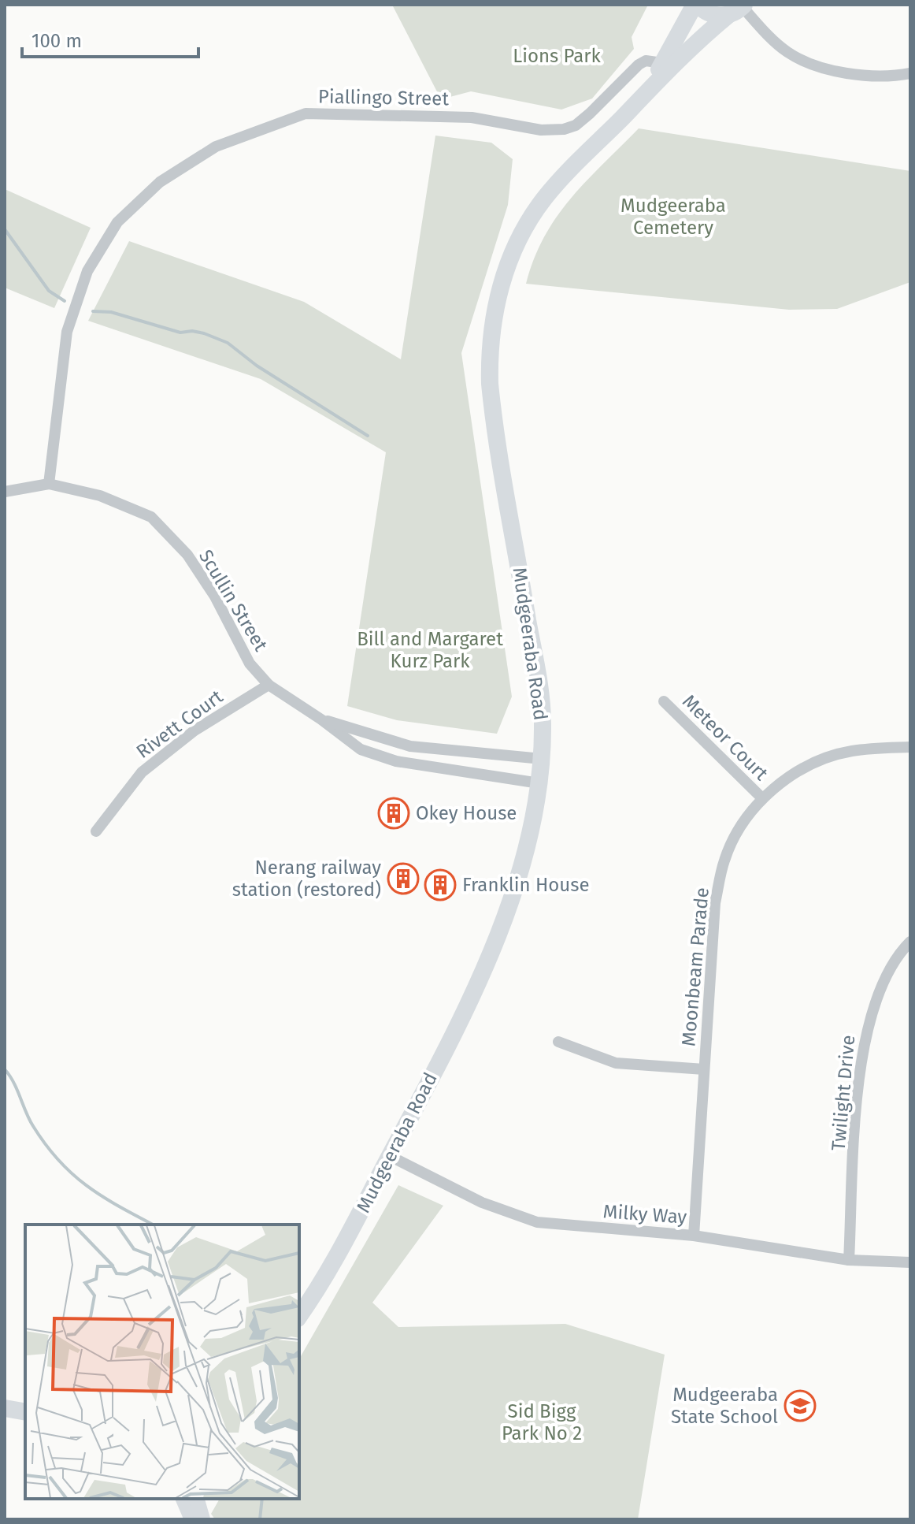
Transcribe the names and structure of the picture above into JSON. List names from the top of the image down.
{
  "streets": {
    "main road": ["Mudgeeraba Road"],
    "street": [
      "Piallingo Street",
      "Scullin Street",
      "Rivett Court",
      "Meteor Court",
      "Moonbeam Parade",
      "Twilight Drive",
      "Milky Way"
    ]
  },
  "crossings": [
    ["Piallingo Street", "Scullin Street"],
    ["Piallingo Street", "Mudgeeraba Road"],
    ["Scullin Street", "Mudgeeraba Road"],
    ["Scullin Street", "Rivett Court"],
    ["Mudgeeraba Road", "Milky Way"],
    ["Meteor Court", "Moonbeam Parade"],
    ["Moonbeam Parade", "Milky Way"],
    ["Twilight Drive", "Milky Way"]
  ],
  "parks": [
    "Lions Park",
    "Mudgeeraba Cemetery",
    "Bill and Margaret Kurz Park",
    "Sid Bigg Park No 2"
  ],
  "places": {
    "building": ["Okey House", "Nerang railway station (restored)", "Franklin House"],
    "school or university": ["Mudgeeraba State School"]
  },
  "scale_bar": "100 m"
}
